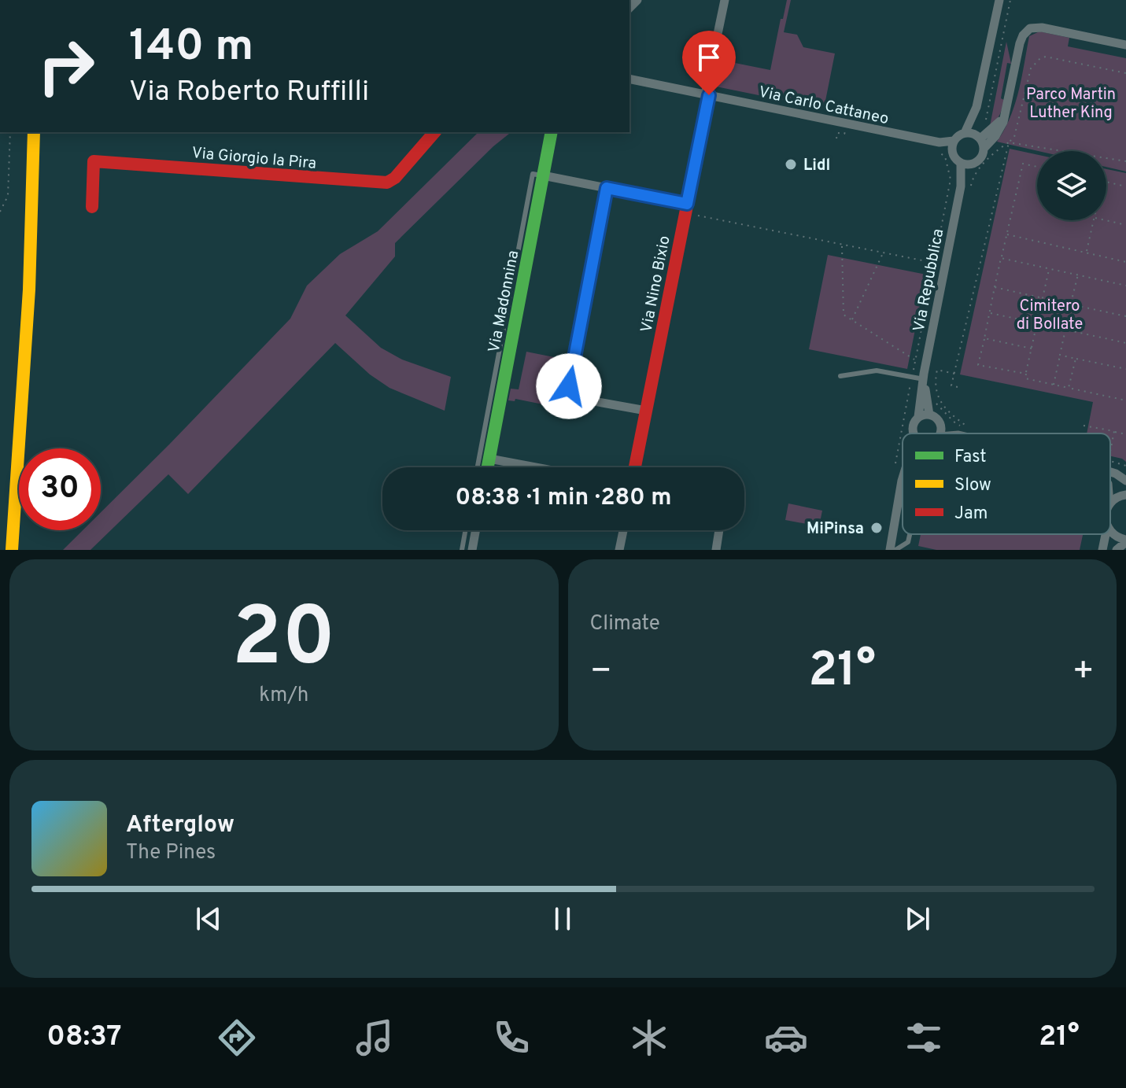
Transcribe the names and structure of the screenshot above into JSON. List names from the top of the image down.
{
  "streets": {
    "street": [
      "Via Carlo Cattaneo",
      "Via Giorgio la Pira",
      "Via Repubblica",
      "Via Nino Bixio",
      "Via Madonnina"
    ]
  },
  "crossings": [
    ["Via Carlo Cattaneo", "Via Repubblica"],
    ["Via Carlo Cattaneo", "Via Nino Bixio"]
  ],
  "parks": ["Parco Martin Luther King", "Cimitero di Bollate"],
  "places": ["Lidl", "MiPinsa"],
  "legend": ["Fast", "Slow", "Jam"],
  "page": {
    "turn": ["140 m", "Via Roberto Ruffilli"],
    "limit": "30",
    "trip": "08:38 · 1 min · 280 m",
    "tile": [
      ["20", "km/h"],
      "Climate"
    ],
    "heat": ["−", "21°", "+"],
    "song": ["Afterglow", "The Pines"],
    "tabs": ["08:37", "21°"]
  }
}
